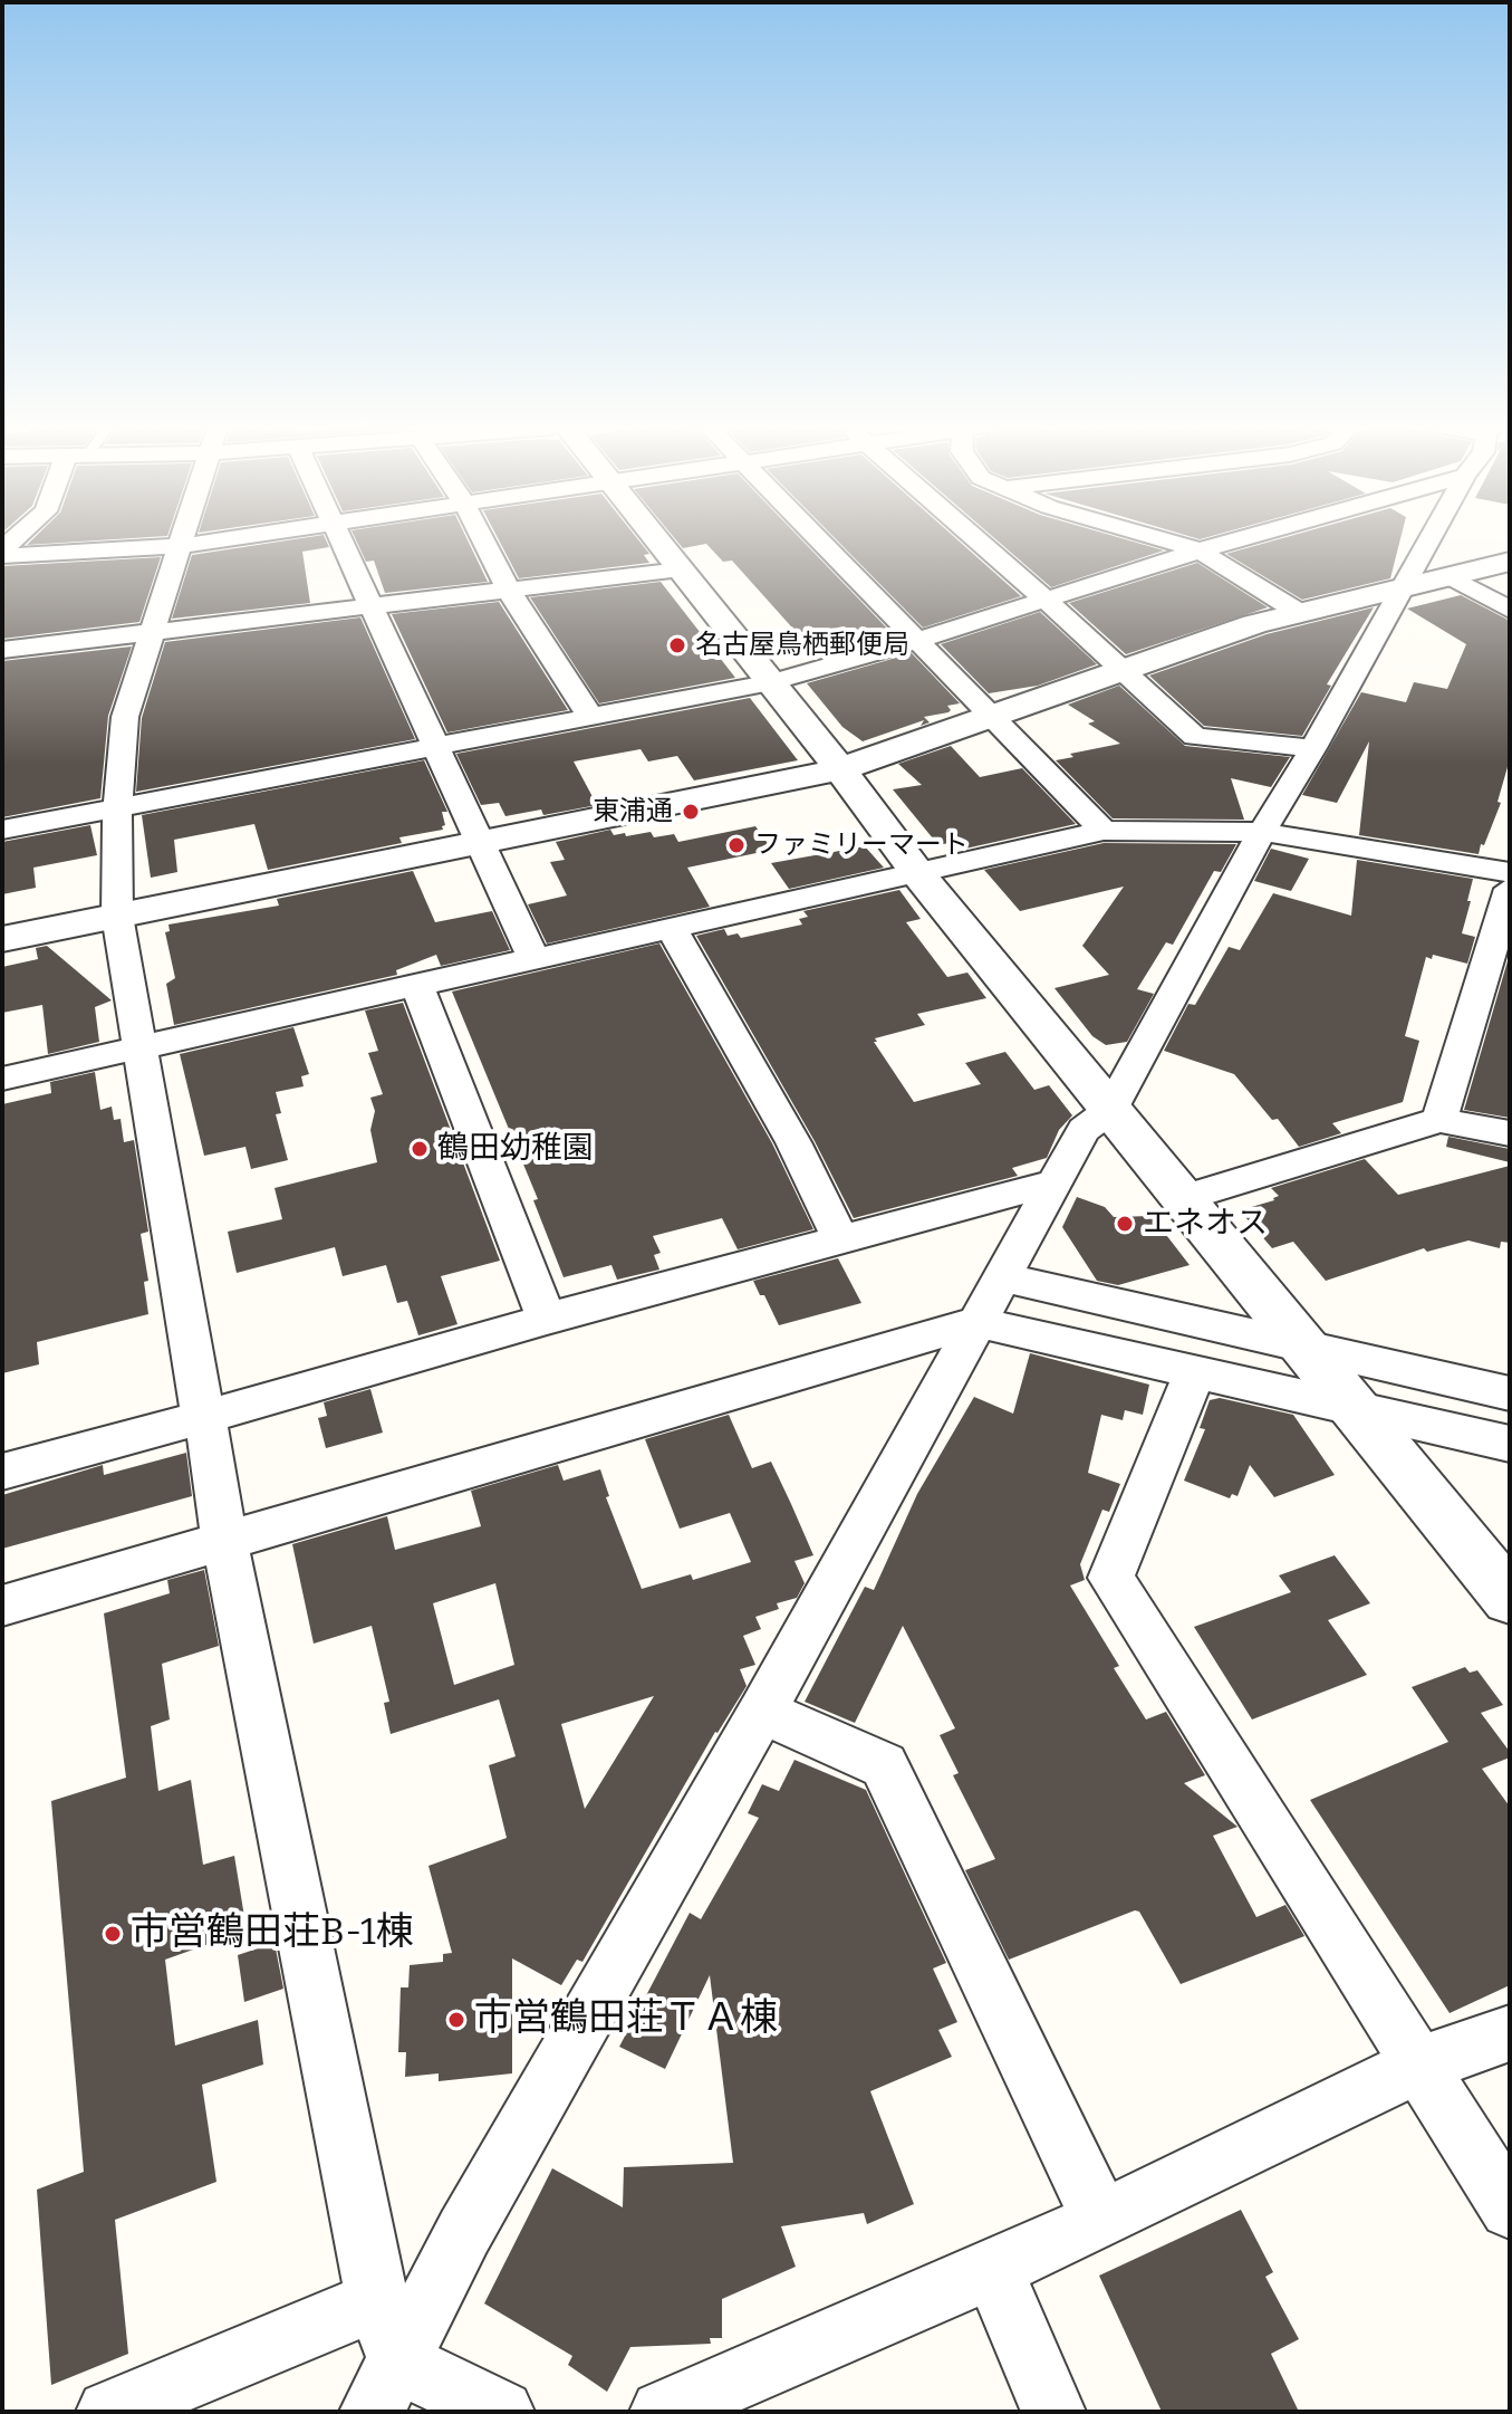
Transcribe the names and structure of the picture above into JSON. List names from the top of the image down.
{
  "places": [
    "名古屋鳥栖郵便局",
    "東浦通",
    "ファミリーマート",
    "鶴田幼稚園",
    "エネオス",
    "市営鶴田荘B-1棟",
    "市営鶴田荘ＴＡ棟"
  ]
}
